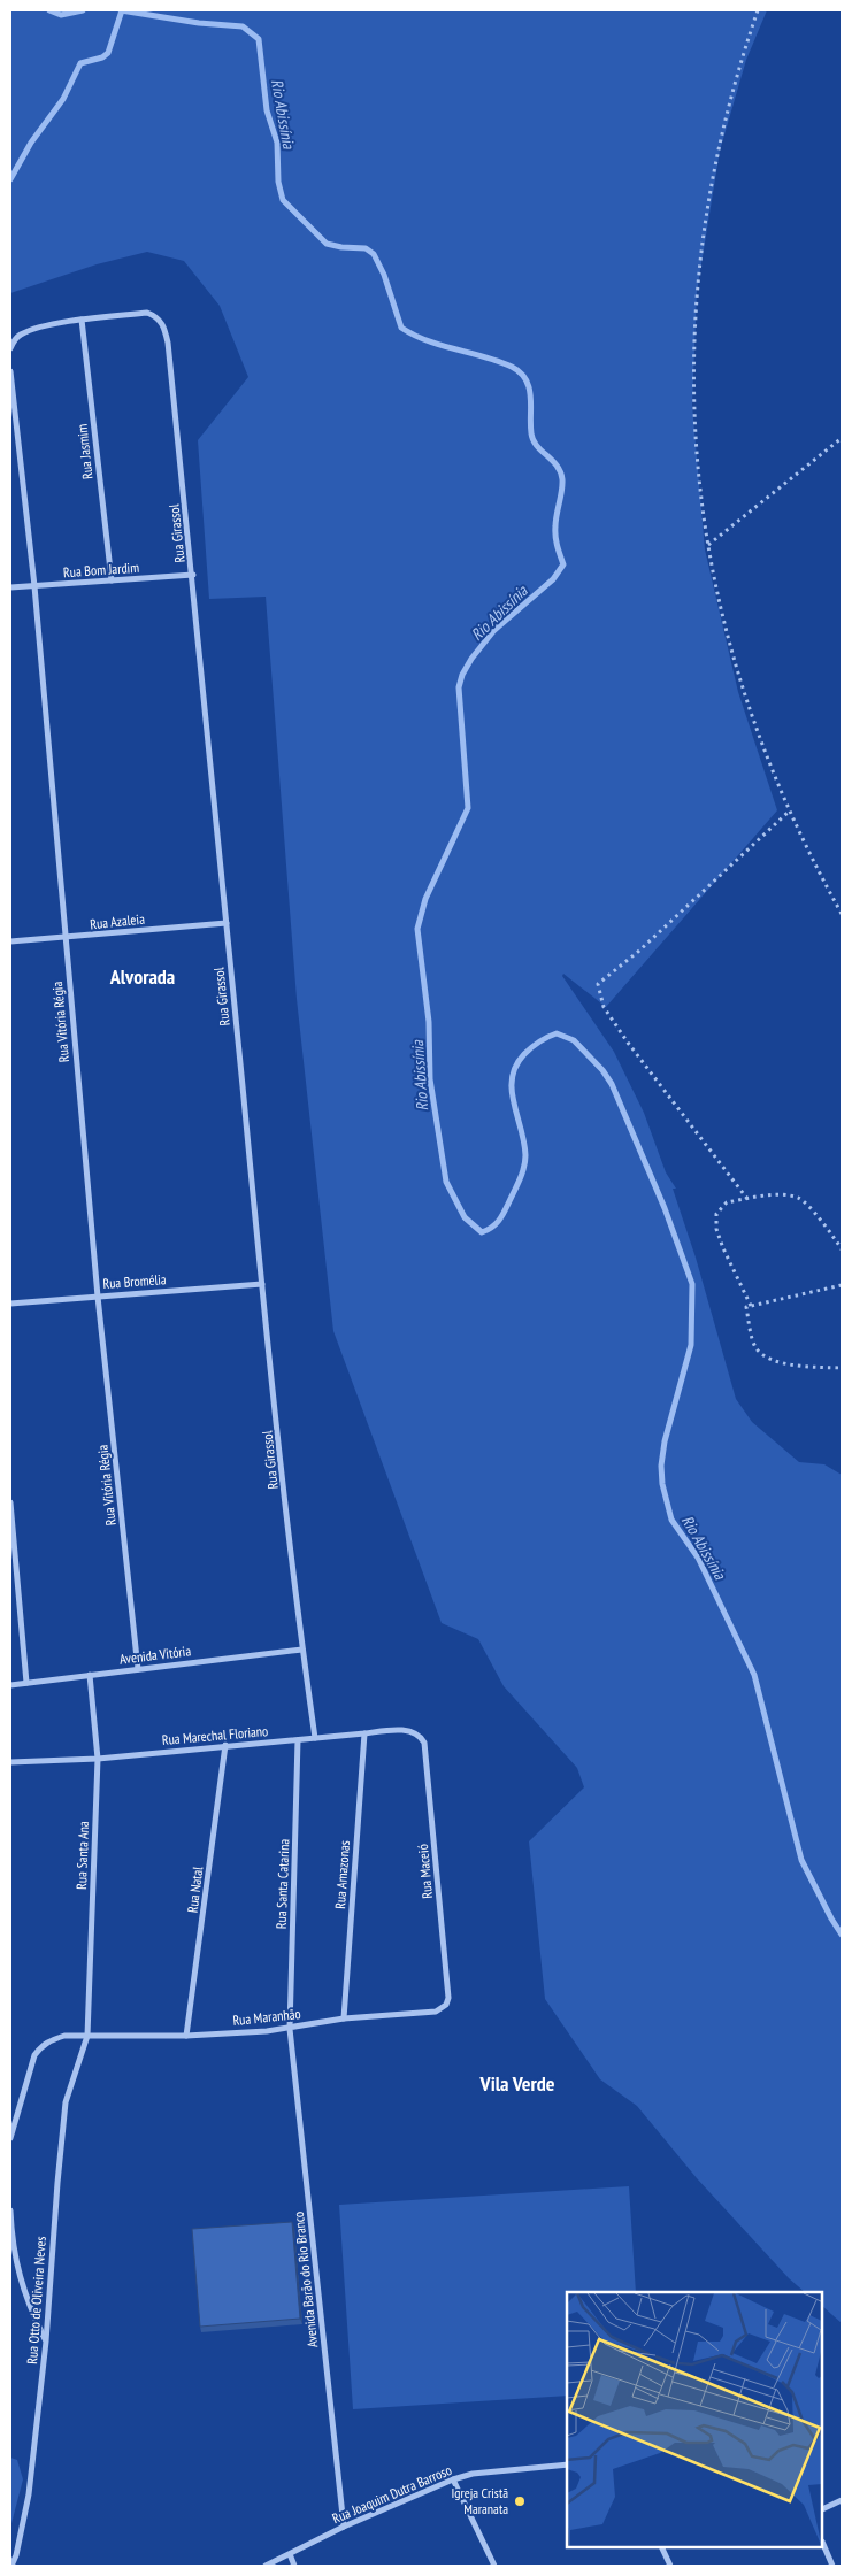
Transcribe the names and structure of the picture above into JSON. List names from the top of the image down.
{
  "streets": {
    "street": [
      "Rua Jasmim",
      "Rua Girassol",
      "Rua Bom Jardim",
      "Rua Azaleia",
      "Rua Vitória Régia",
      "Rua Bromélia",
      "Avenida Vitória",
      "Rua Marechal Floriano",
      "Rua Santa Ana",
      "Rua Maceió",
      "Rua Amazonas",
      "Rua Santa Catarina",
      "Rua Natal",
      "Rua Maranhão",
      "Avenida Barão do Rio Branco",
      "Rua Otto de Oliveira Neves",
      "Rua Joaquim Dutra Barroso"
    ]
  },
  "crossings": [
    ["Rua Jasmim", "Rua Girassol"],
    ["Rua Jasmim", "Rua Bom Jardim"],
    ["Rua Girassol", "Rua Bom Jardim"],
    ["Rua Girassol", "Rua Azaleia"],
    ["Rua Girassol", "Rua Bromélia"],
    ["Rua Girassol", "Avenida Vitória"],
    ["Rua Girassol", "Rua Marechal Floriano"],
    ["Rua Bom Jardim", "Rua Vitória Régia"],
    ["Rua Azaleia", "Rua Vitória Régia"],
    ["Rua Vitória Régia", "Rua Bromélia"],
    ["Rua Vitória Régia", "Avenida Vitória"],
    ["Avenida Vitória", "Rua Santa Ana"],
    ["Rua Marechal Floriano", "Rua Santa Ana"],
    ["Rua Marechal Floriano", "Rua Maceió"],
    ["Rua Marechal Floriano", "Rua Amazonas"],
    ["Rua Marechal Floriano", "Rua Santa Catarina"],
    ["Rua Marechal Floriano", "Rua Natal"],
    ["Rua Santa Ana", "Rua Maranhão"],
    ["Rua Santa Ana", "Rua Otto de Oliveira Neves"],
    ["Rua Maceió", "Rua Maranhão"],
    ["Rua Amazonas", "Rua Maranhão"],
    ["Rua Santa Catarina", "Rua Maranhão"],
    ["Rua Santa Catarina", "Avenida Barão do Rio Branco"],
    ["Rua Natal", "Rua Maranhão"],
    ["Rua Maranhão", "Avenida Barão do Rio Branco"],
    ["Rua Maranhão", "Rua Otto de Oliveira Neves"],
    ["Avenida Barão do Rio Branco", "Rua Joaquim Dutra Barroso"]
  ],
  "districts": ["Alvorada", "Vila Verde"],
  "water": ["Rio Abissínia"],
  "places": ["Igreja Cristã Maranata"]
}
